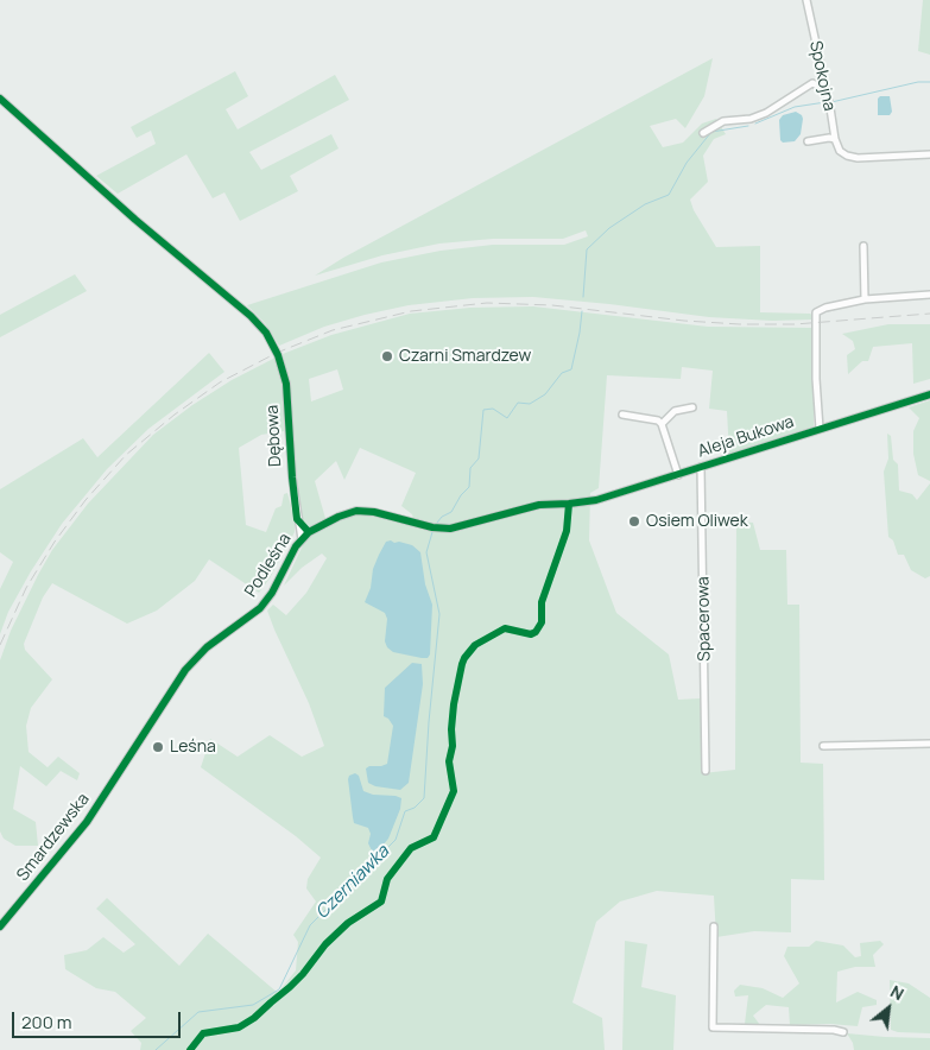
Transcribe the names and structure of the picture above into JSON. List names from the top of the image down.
{
  "streets": {
    "street": [
      "Spokojna",
      "Dębowa",
      "Aleja Bukowa",
      "Podleśna",
      "Spacerowa",
      "Smardzewska"
    ]
  },
  "crossings": [
    ["Dębowa", "Podleśna"],
    ["Aleja Bukowa", "Podleśna"],
    ["Aleja Bukowa", "Spacerowa"],
    ["Podleśna", "Smardzewska"]
  ],
  "water": ["Czerniawka"],
  "places": ["Czarni Smardzew", "Osiem Oliwek", "Leśna"],
  "scale_bar": "200 m",
  "north": "top right"
}
